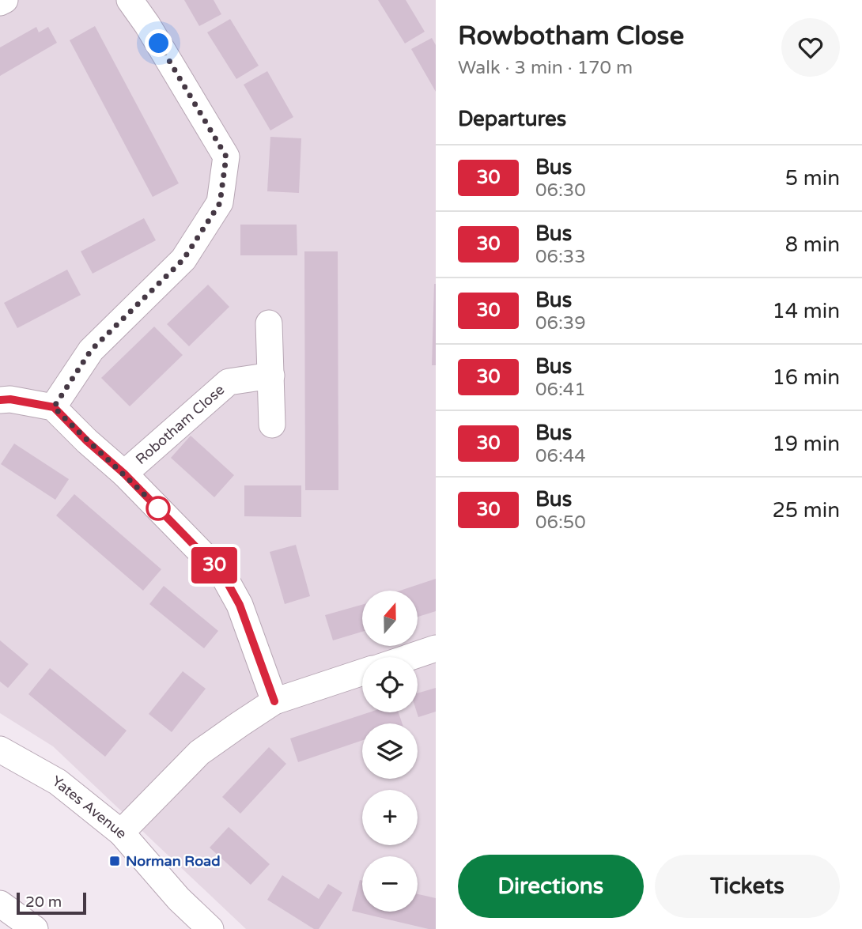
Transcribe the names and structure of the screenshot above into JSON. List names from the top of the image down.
{
  "streets": {
    "street": ["Robotham Close", "Yates Avenue"]
  },
  "places": {
    "transit": ["Norman Road"]
  },
  "lines": ["bus line 30"],
  "scale_bar": "20 m",
  "north": "top",
  "page": {
    "on_map": "30",
    "heading": [
      ["Rowbotham Close", "Walk · 3 min · 170 m"],
      "Departures"
    ],
    "list": [
      {
        "mark": "30",
        "name": "Bus",
        "note": "06:30",
        "value": "5 min"
      },
      {
        "mark": "30",
        "name": "Bus",
        "note": "06:33",
        "value": "8 min"
      },
      {
        "mark": "30",
        "name": "Bus",
        "note": "06:39",
        "value": "14 min"
      },
      {
        "mark": "30",
        "name": "Bus",
        "note": "06:41",
        "value": "16 min"
      },
      {
        "mark": "30",
        "name": "Bus",
        "note": "06:44",
        "value": "19 min"
      },
      {
        "mark": "30",
        "name": "Bus",
        "note": "06:50",
        "value": "25 min"
      }
    ],
    "map_buttons": ["+", "−"],
    "buttons": ["Directions", "Tickets"],
    "scale": "20 m"
  }
}
